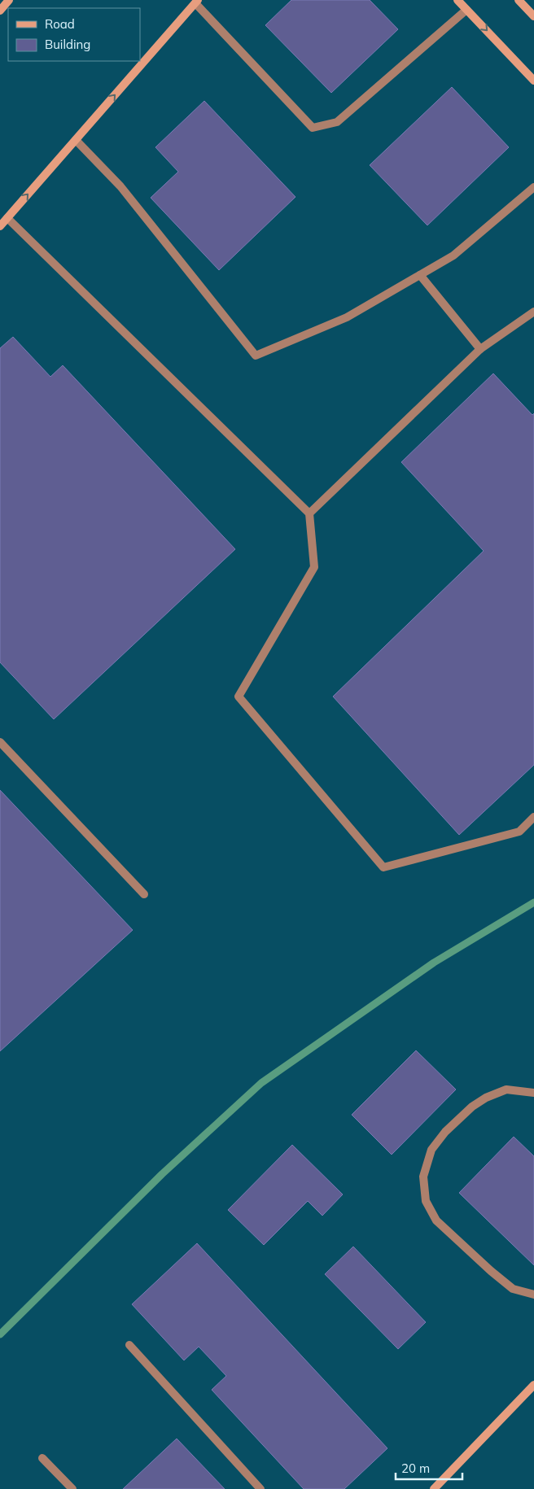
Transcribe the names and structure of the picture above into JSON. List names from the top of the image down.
{
  "legend": ["Road", "Building"],
  "scale_bar": "20 m"
}
